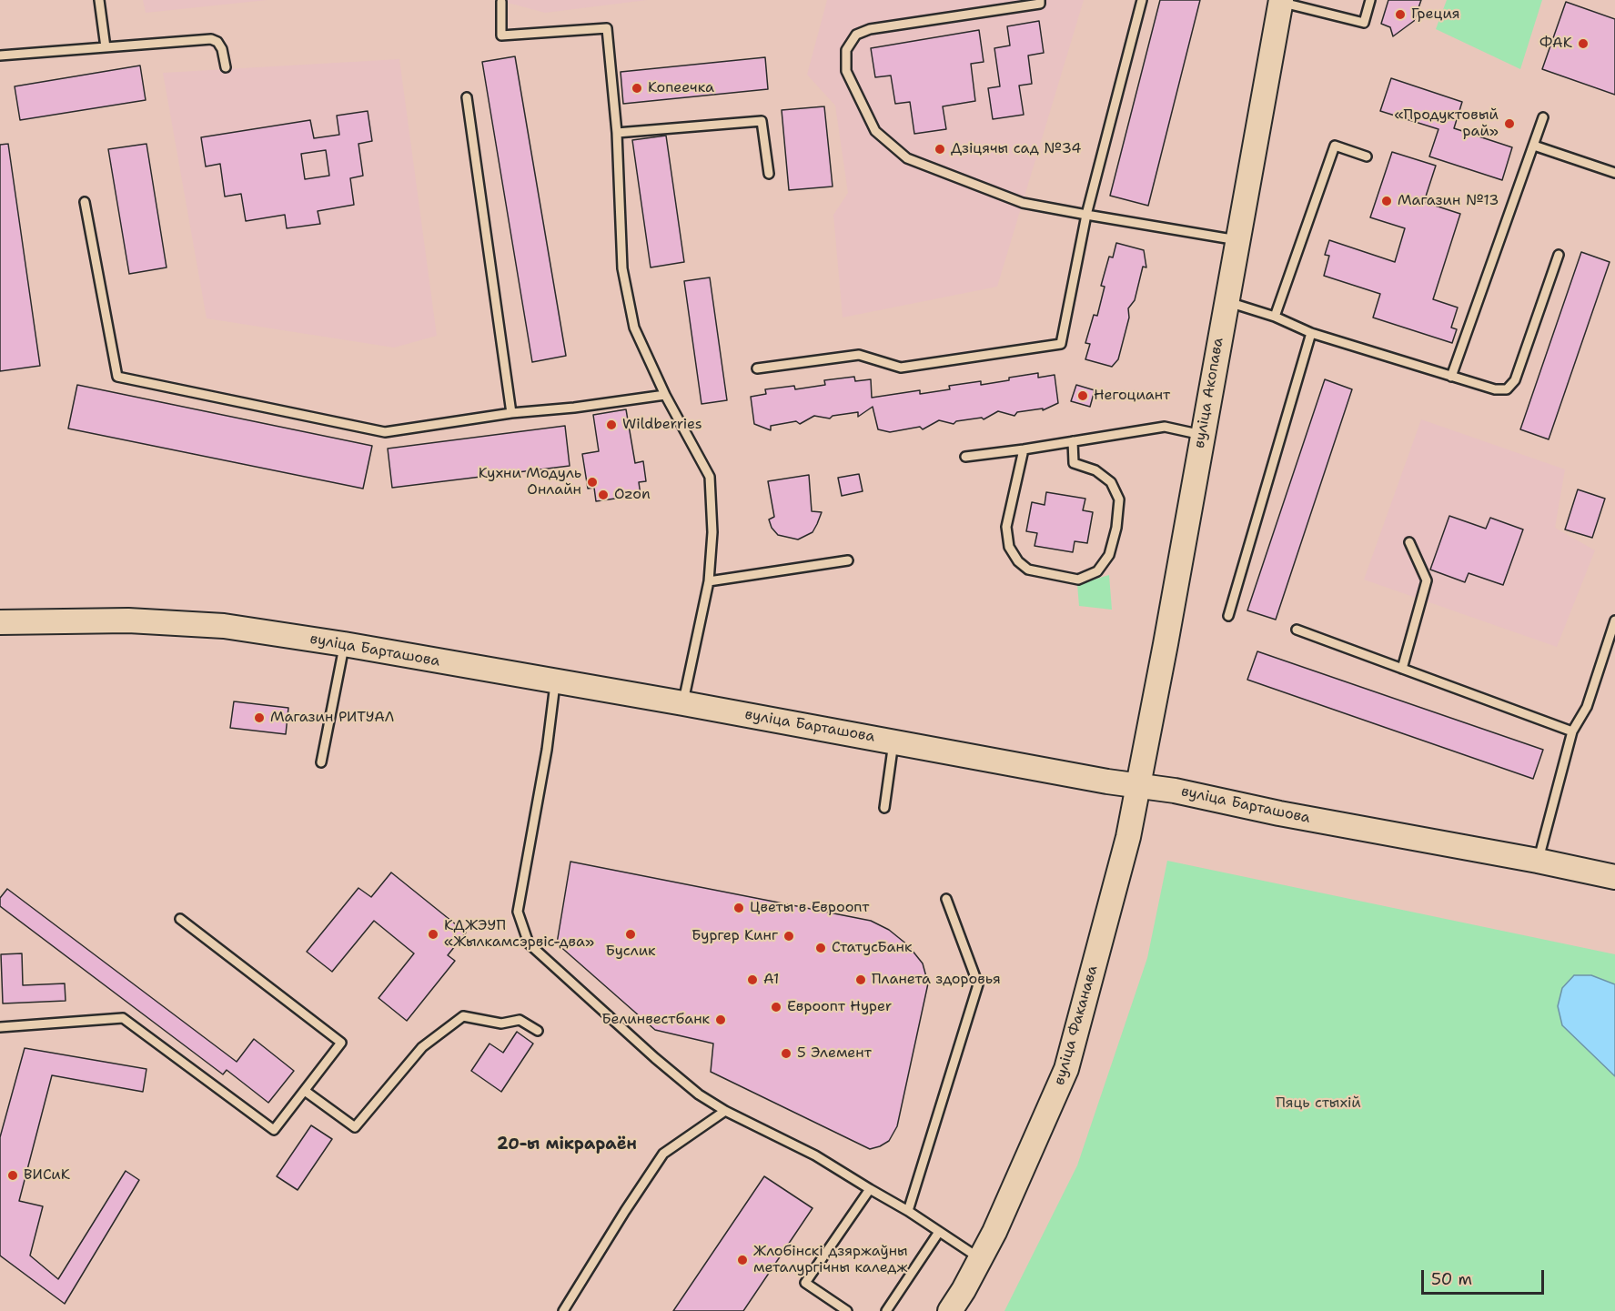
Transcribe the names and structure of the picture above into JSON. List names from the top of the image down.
{
  "streets": {
    "main road": ["вуліца Акопава", "вуліца Барташова", "вуліца Факанава"]
  },
  "crossings": [
    ["вуліца Акопава", "вуліца Барташова"],
    ["вуліца Акопава", "вуліца Факанава"],
    ["вуліца Барташова", "вуліца Факанава"]
  ],
  "districts": ["20-ы мікрараён"],
  "parks": ["Пяць стыхій"],
  "places": [
    "Греция",
    "ФАК",
    "Копеечка",
    "«Продуктовый рай»",
    "Дзіцячы сад №34",
    "Магазин №13",
    "Негоциант",
    "Wildberries",
    "Кухни Модуль Онлайн",
    "Ozon",
    "Магазин РИТУАЛ",
    "Цветы в Евроопт",
    "КДЖЭУП «Жылкамсэрвіс-два»",
    "Буслик",
    "Бургер Кинг",
    "СтатусБанк",
    "A1",
    "Планета здоровья",
    "Евроопт Hyper",
    "Белинвестбанк",
    "5 Элемент",
    "ВИСиК",
    "Жлобінскі дзяржаўны металургічны каледж"
  ],
  "scale_bar": "50 m"
}
